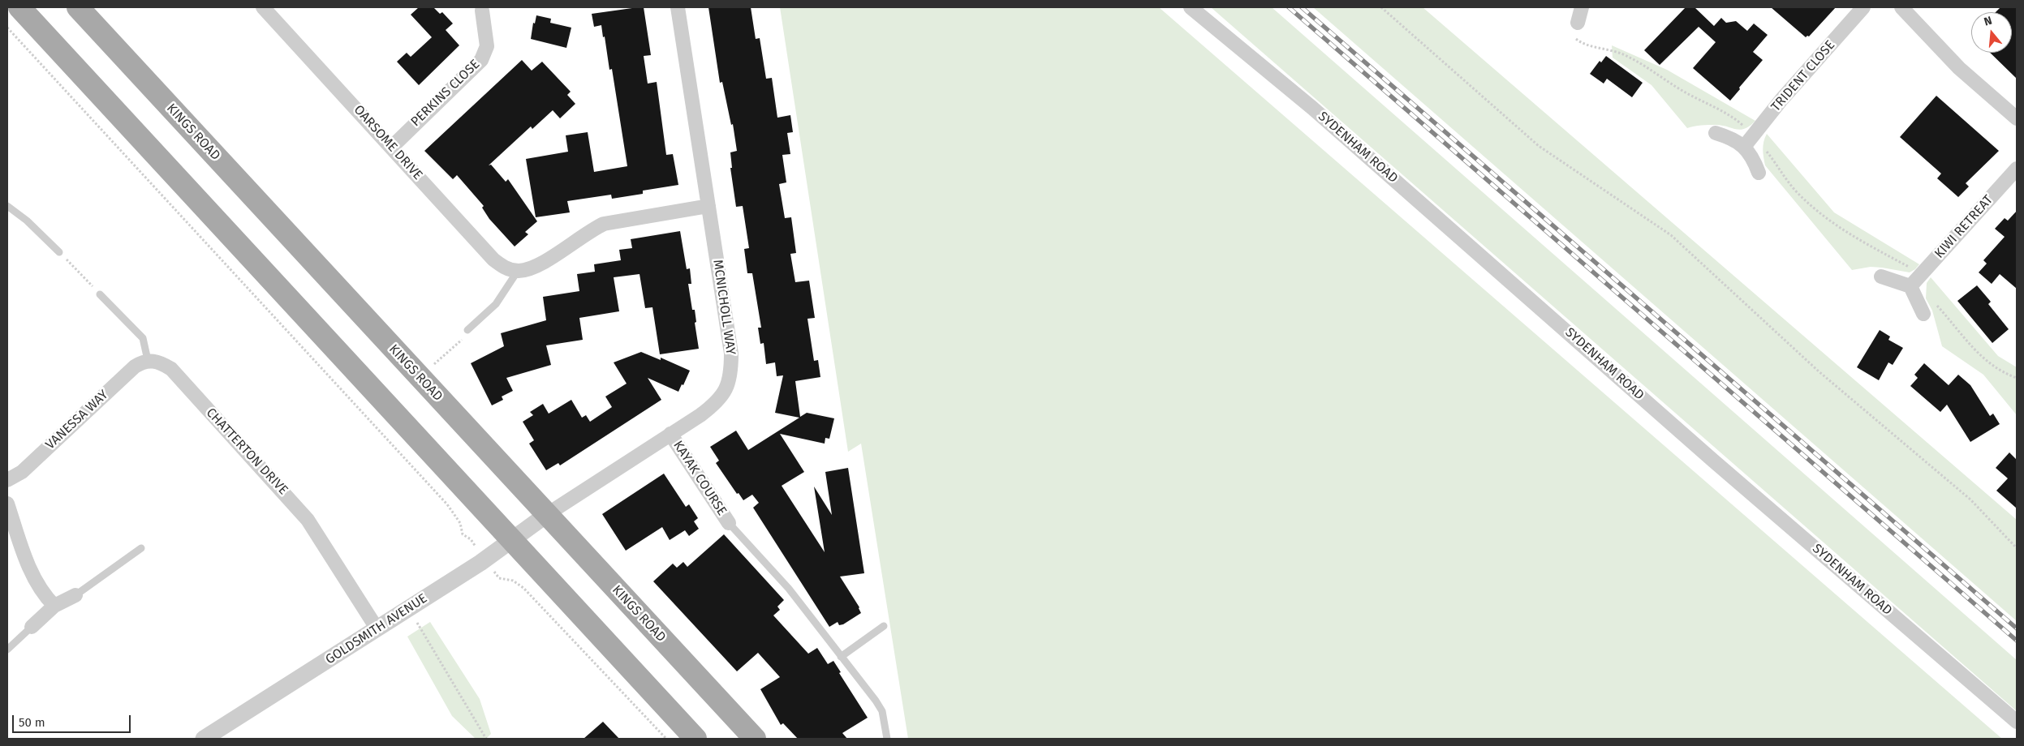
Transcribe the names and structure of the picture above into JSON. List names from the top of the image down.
{
  "streets": {
    "main road": ["KINGS ROAD"],
    "street": [
      "TRIDENT CLOSE",
      "PERKINS CLOSE",
      "OARSOME DRIVE",
      "SYDENHAM ROAD",
      "KIWI RETREAT",
      "MCNICHOLL WAY",
      "VANESSA WAY",
      "CHATTERTON DRIVE",
      "KAYAK COURSE",
      "GOLDSMITH AVENUE"
    ]
  },
  "crossings": [
    ["PERKINS CLOSE", "OARSOME DRIVE"],
    ["KINGS ROAD", "MCNICHOLL WAY"],
    ["KINGS ROAD", "GOLDSMITH AVENUE"],
    ["MCNICHOLL WAY", "KAYAK COURSE"],
    ["MCNICHOLL WAY", "GOLDSMITH AVENUE"],
    ["VANESSA WAY", "CHATTERTON DRIVE"],
    ["CHATTERTON DRIVE", "GOLDSMITH AVENUE"]
  ],
  "scale_bar": "50 m",
  "north": "top"
}
